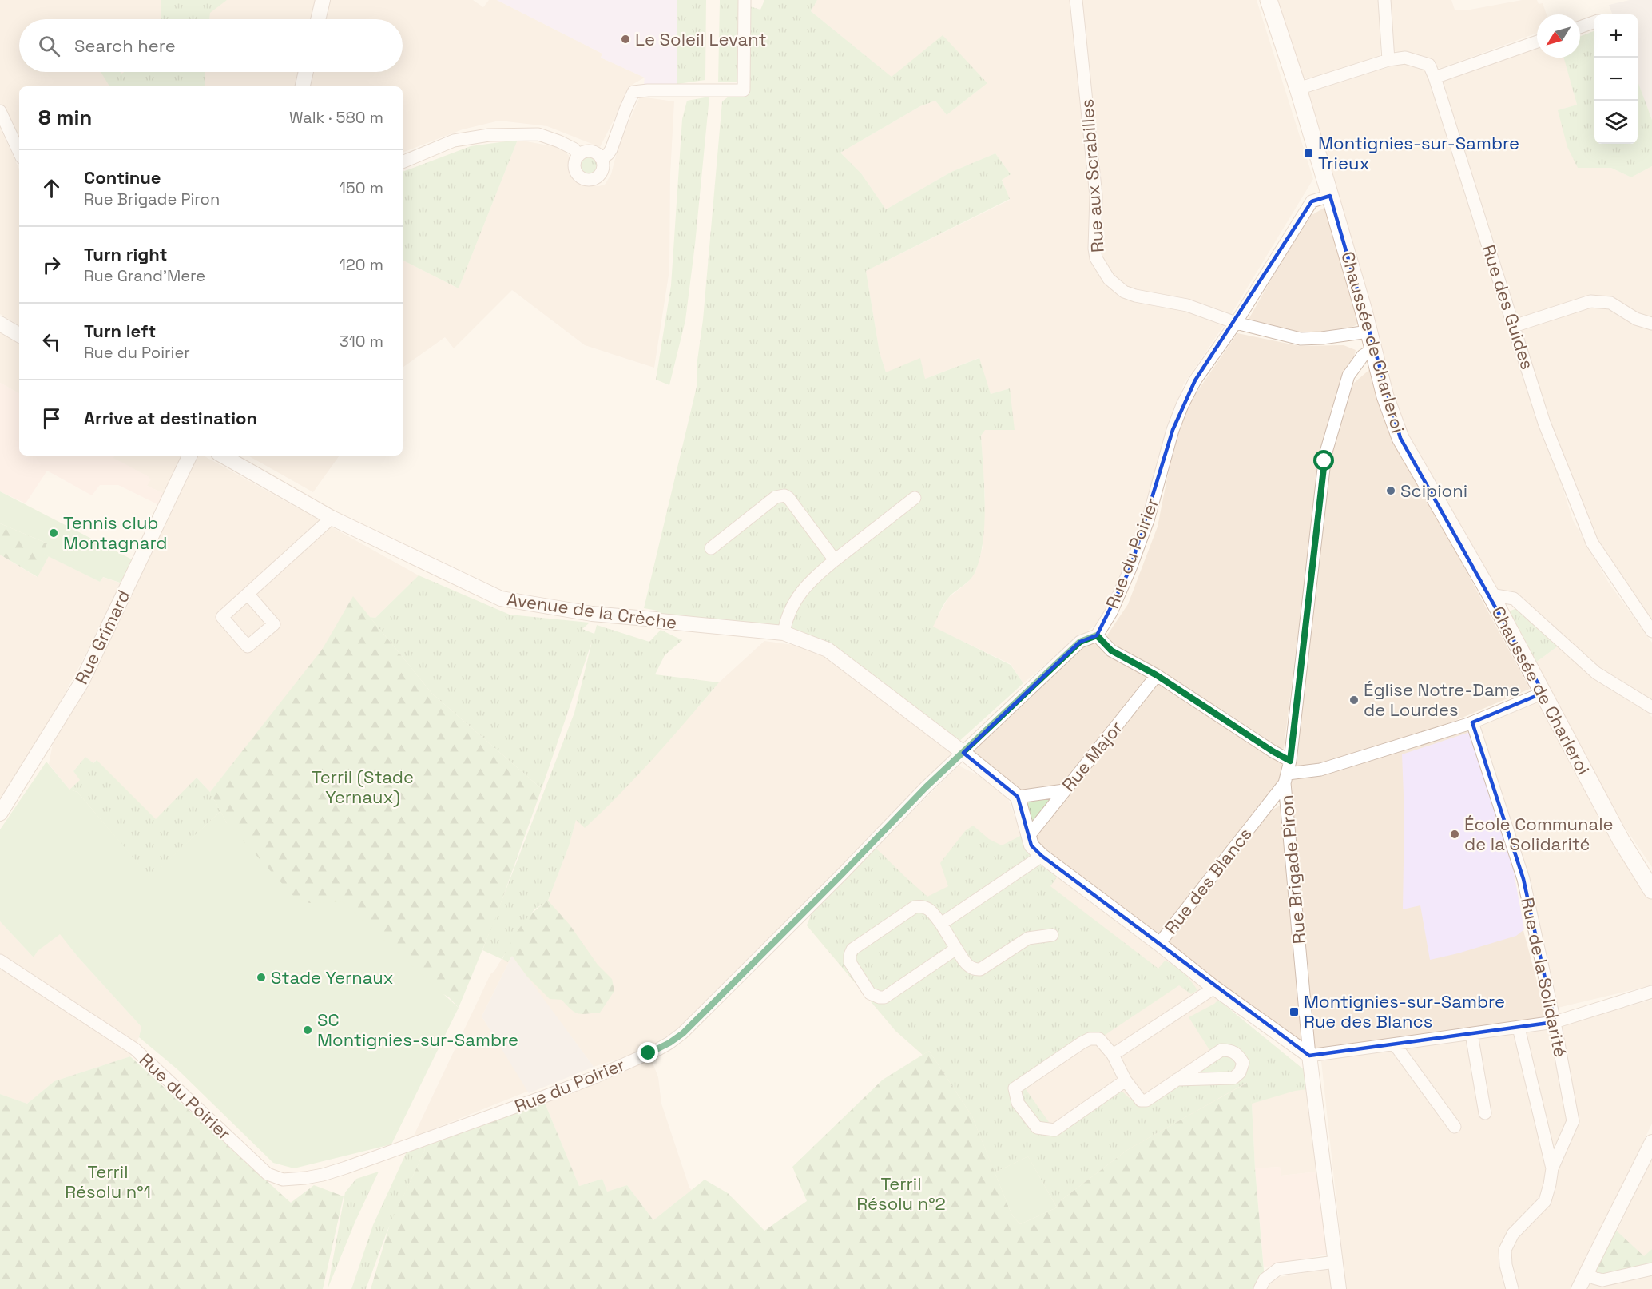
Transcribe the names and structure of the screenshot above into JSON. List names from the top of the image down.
{
  "streets": {
    "main road": ["Chaussée de Charleroi"],
    "street": [
      "Rue aux Scrabilles",
      "Rue des Guides",
      "Rue du Poirier",
      "Avenue de la Crèche",
      "Rue Grimard",
      "Rue Major",
      "Rue Brigade Piron",
      "Rue des Blancs",
      "Rue de la Solidarité"
    ]
  },
  "crossings": [
    ["Rue aux Scrabilles", "Chaussée de Charleroi"],
    ["Rue aux Scrabilles", "Rue du Poirier"],
    ["Rue des Guides", "Chaussée de Charleroi"],
    ["Chaussée de Charleroi", "Rue du Poirier"],
    ["Chaussée de Charleroi", "Rue Brigade Piron"],
    ["Rue du Poirier", "Avenue de la Crèche"],
    ["Rue Brigade Piron", "Rue des Blancs"]
  ],
  "parks": ["Terril (Stade Yernaux)", "Terril Résolu n°1", "Terril Résolu n°2"],
  "places": {
    "other": [
      "Le Soleil Levant",
      "Scipioni",
      "Tennis club Montagnard",
      "Église Notre-Dame de Lourdes",
      "École Communale de la Solidarité",
      "Stade Yernaux",
      "SC Montignies-sur-Sambre"
    ],
    "transit": ["Montignies-sur-Sambre Trieux", "Montignies-sur-Sambre Rue des Blancs"]
  },
  "north": "bottom left",
  "page": {
    "map_buttons": ["+", "−"],
    "search": "Search here",
    "heading": ["8 min", "Walk · 580 m"],
    "list": [
      ["Continue", "Rue Brigade Piron", "150 m"],
      ["Turn right", "Rue Grand'Mere", "120 m"],
      ["Turn left", "Rue du Poirier", "310 m"],
      "Arrive at destination"
    ]
  }
}
